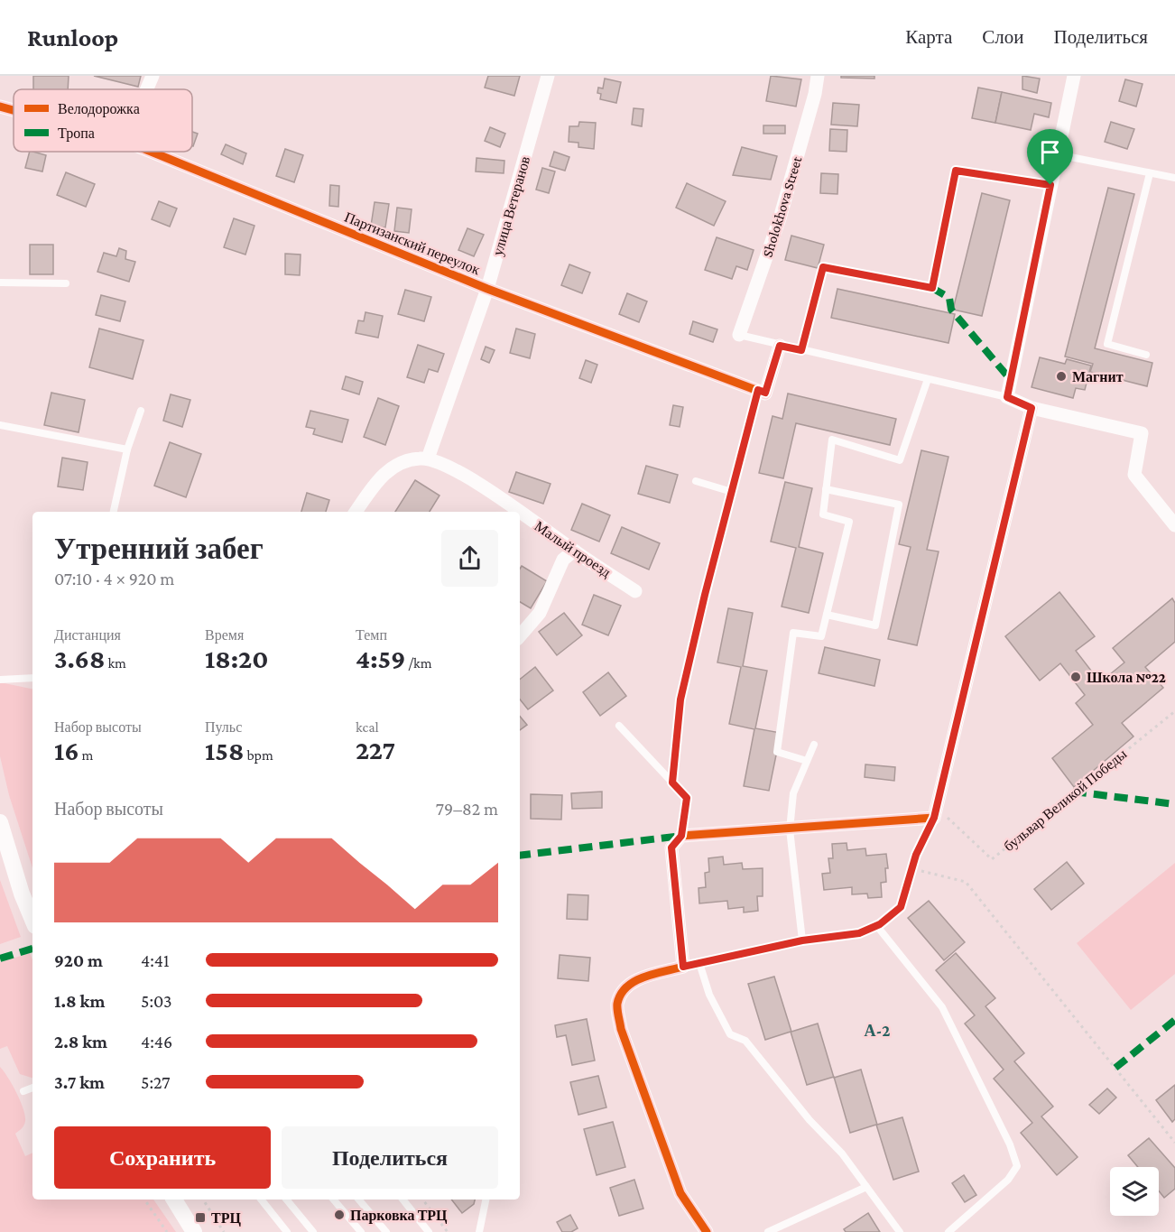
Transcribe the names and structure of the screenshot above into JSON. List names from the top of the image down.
{
  "streets": {
    "street": [
      "улица Ветеранов",
      "Sholokhova Street",
      "Партизанский переулок",
      "Малый проезд"
    ],
    "path": ["бульвар Великой Победы"]
  },
  "crossings": [
    ["улица Ветеранов", "Партизанский переулок"],
    ["улица Ветеранов", "Малый проезд"]
  ],
  "districts": ["А-2"],
  "places": {
    "other": ["Магнит", "Школа №22", "Парковка ТРЦ"],
    "transit": ["ТРЦ"]
  },
  "legend": ["Велодорожка", "Тропа"],
  "page": {
    "header": "Runloop",
    "nav": ["Карта", "Слои", "Поделиться"],
    "heading": ["Утренний забег", "07:10 · 4 × 920 m"],
    "stats": [
      ["Дистанция", "3.68 km"],
      ["Время", "18:20"],
      ["Темп", "4:59 /km"],
      ["Набор высоты", "16 m"],
      ["Пульс", "158 bpm"],
      ["kcal", "227"]
    ],
    "chart": ["Набор высоты", "79–82 m"],
    "list": [
      {
        "name": "920 m",
        "note": "4:41"
      },
      {
        "name": "1.8 km",
        "note": "5:03"
      },
      {
        "name": "2.8 km",
        "note": "4:46"
      },
      {
        "name": "3.7 km",
        "note": "5:27"
      }
    ],
    "buttons": ["Сохранить", "Поделиться"]
  }
}
